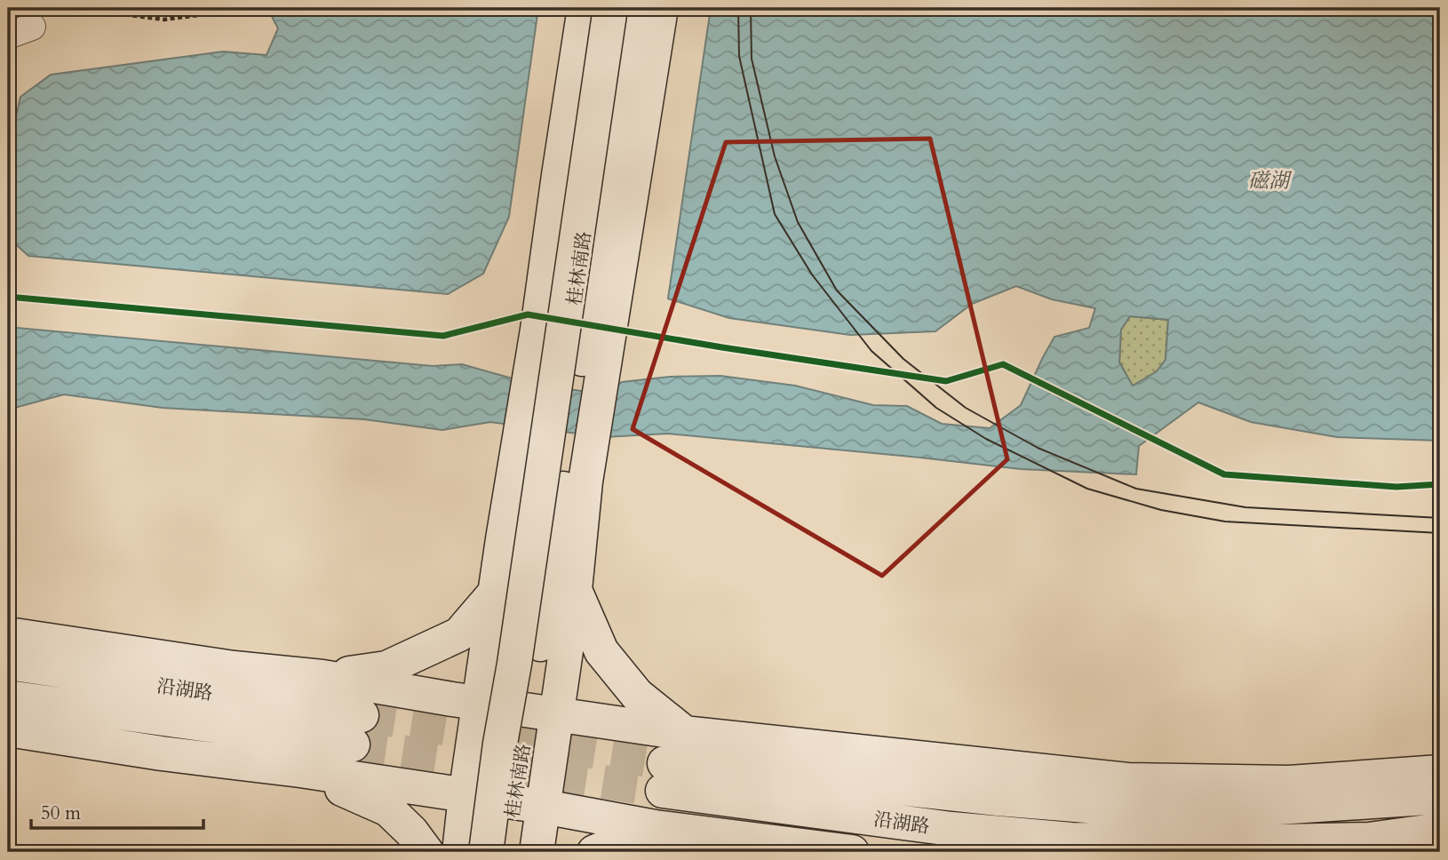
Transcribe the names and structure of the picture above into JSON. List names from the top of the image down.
{
  "streets": {
    "main road": ["桂林南路", "沿湖路"]
  },
  "water": ["磁湖"],
  "scale_bar": "50 m"
}
